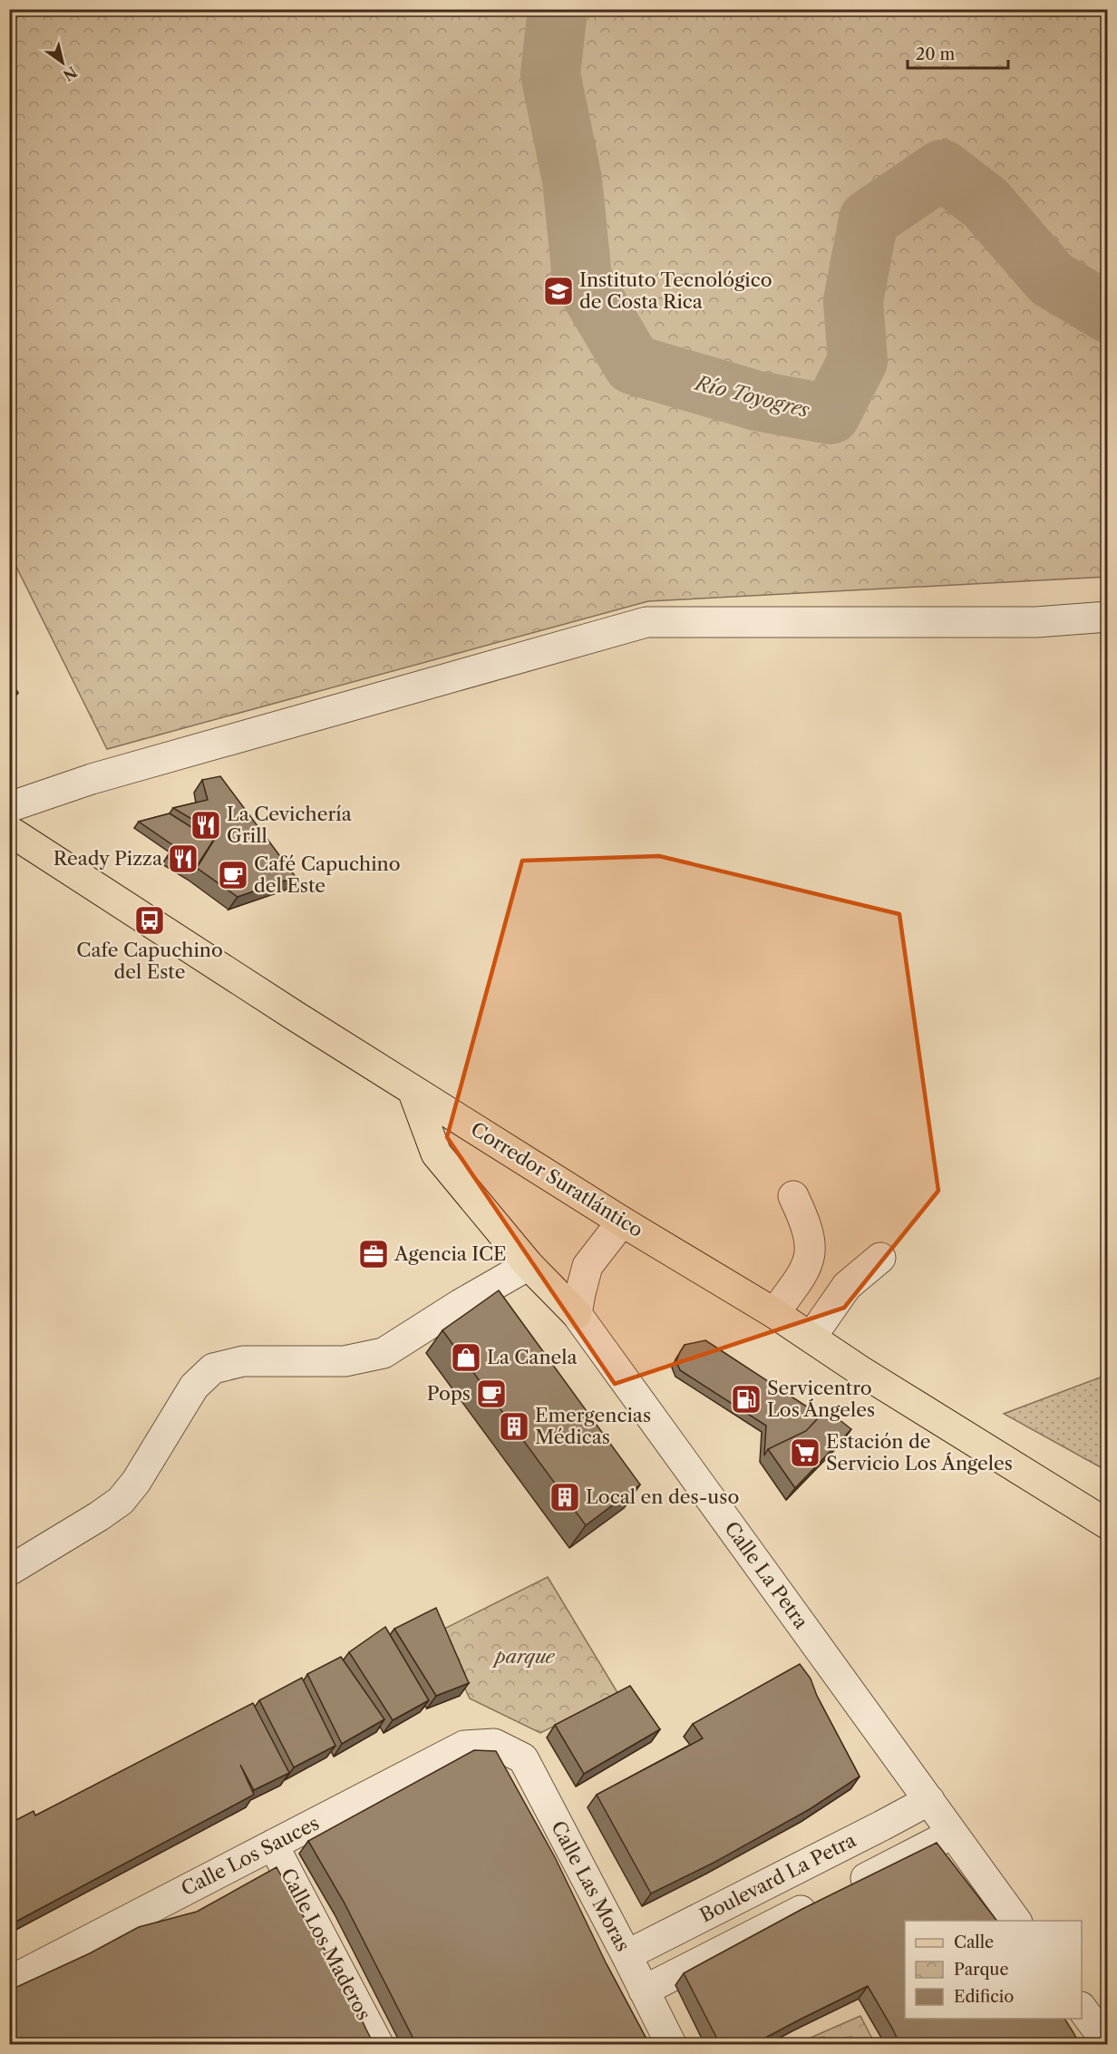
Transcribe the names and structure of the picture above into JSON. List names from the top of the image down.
{
  "streets": {
    "main road": ["Corredor Suratlántico"],
    "street": [
      "Calle La Petra",
      "Calle Los Sauces",
      "Boulevard La Petra",
      "Calle Las Moras",
      "Calle Los Maderos"
    ]
  },
  "crossings": [
    ["Calle La Petra", "Boulevard La Petra"],
    ["Calle Los Sauces", "Calle Las Moras"],
    ["Calle Los Sauces", "Calle Los Maderos"],
    ["Boulevard La Petra", "Calle Las Moras"]
  ],
  "water": ["Río Toyogres"],
  "parks": ["parque"],
  "places": {
    "school or university": ["Instituto Tecnológico de Costa Rica"],
    "restaurant": ["La Cevichería Grill", "Ready Pizza"],
    "cafe": ["Café Capuchino del Este", "Pops"],
    "bus stop": ["Cafe Capuchino del Este"],
    "office": ["Agencia ICE"],
    "shop": ["La Canela"],
    "fuel station": ["Servicentro Los Ángeles"],
    "building": ["Emergencias Médicas", "Local en des-uso"],
    "supermarket": ["Estación de Servicio Los Ángeles"]
  },
  "legend": ["Calle", "Parque", "Edificio"],
  "scale_bar": "20 m",
  "north": "bottom right"
}
